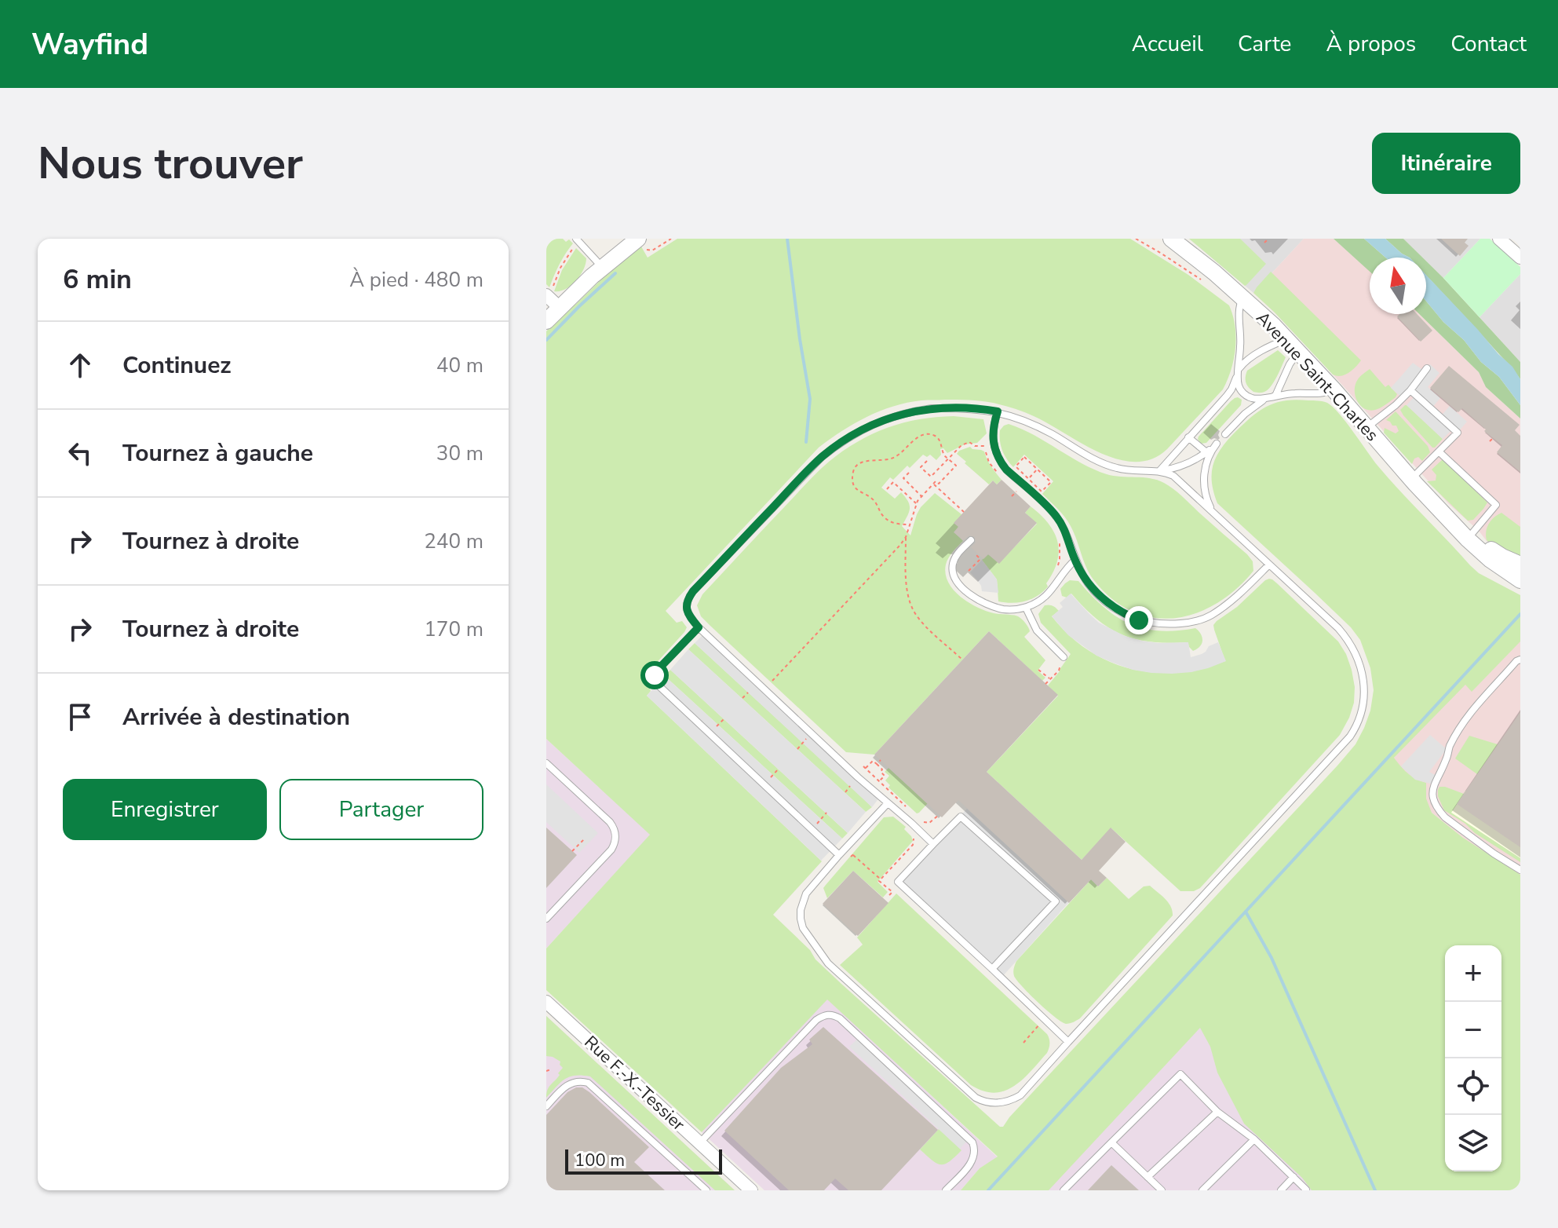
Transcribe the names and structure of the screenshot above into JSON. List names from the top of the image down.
{
  "streets": {
    "street": ["Avenue Saint-Charles", "Rue F.-X.-Tessier"]
  },
  "scale_bar": "100 m",
  "north": "top",
  "page": {
    "header": "Wayfind",
    "nav": [
      "Accueil",
      "Carte",
      "À propos",
      "Contact"
    ],
    "buttons": [
      "Itinéraire",
      ["Enregistrer", "Partager"]
    ],
    "title": "Nous trouver",
    "heading": ["6 min", "À pied · 480 m"],
    "list": [
      ["Continuez", "40 m"],
      ["Tournez à gauche", "30 m"],
      ["Tournez à droite", "240 m"],
      ["Tournez à droite", "170 m"],
      "Arrivée à destination"
    ],
    "map_buttons": ["+", "−"],
    "scale": "100 m"
  }
}
